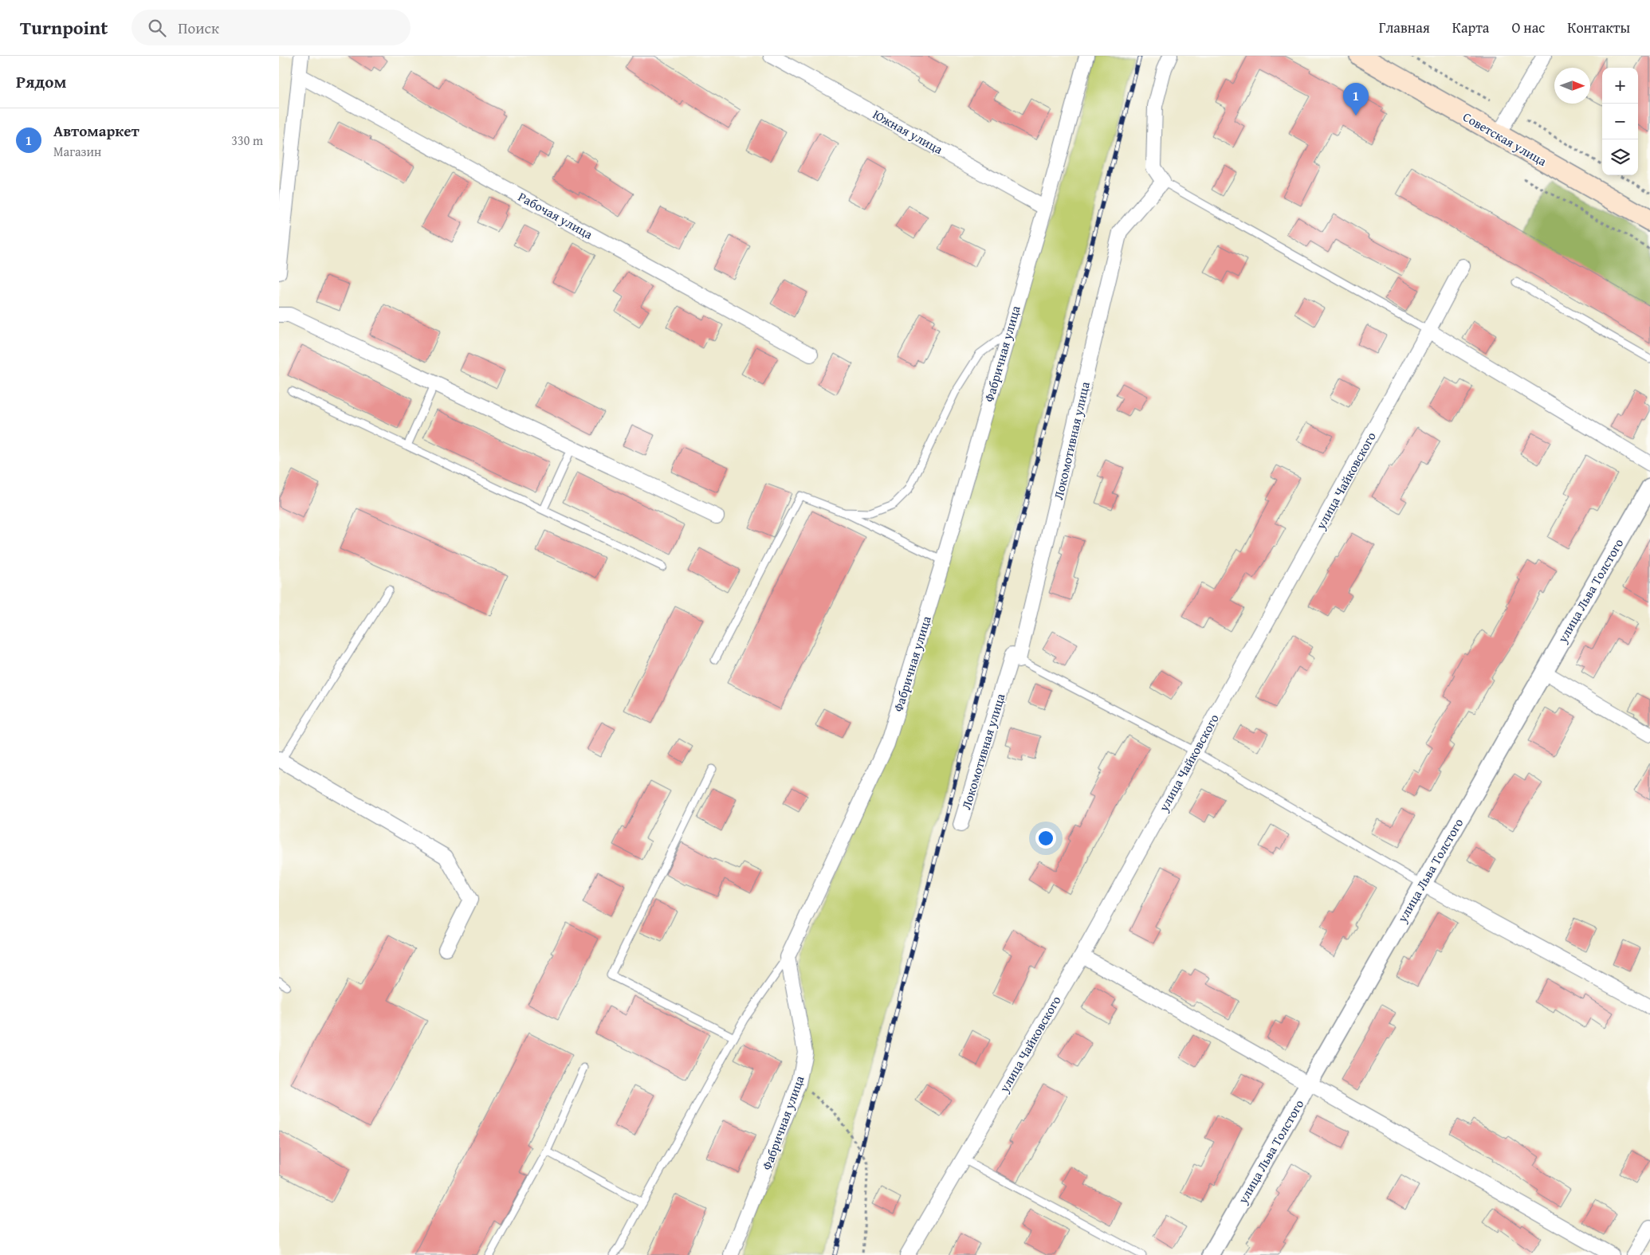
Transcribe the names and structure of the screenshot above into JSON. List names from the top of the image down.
{
  "streets": {
    "main road": ["Советская улица"],
    "street": [
      "Южная улица",
      "Рабочая улица",
      "Фабричная улица",
      "Локомотивная улица",
      "улица Чайковского",
      "улица Льва Толстого"
    ]
  },
  "crossings": [
    ["Южная улица", "Фабричная улица"]
  ],
  "north": "right",
  "page": {
    "header": "Turnpoint",
    "search": "Поиск",
    "nav": [
      "Главная",
      "Карта",
      "О нас",
      "Контакты"
    ],
    "heading": "Рядом",
    "map_buttons": ["+", "−"],
    "pins": "1",
    "list": [
      {
        "mark": "1",
        "name": "Автомаркет",
        "note": "Магазин",
        "value": "330 m"
      }
    ]
  }
}
